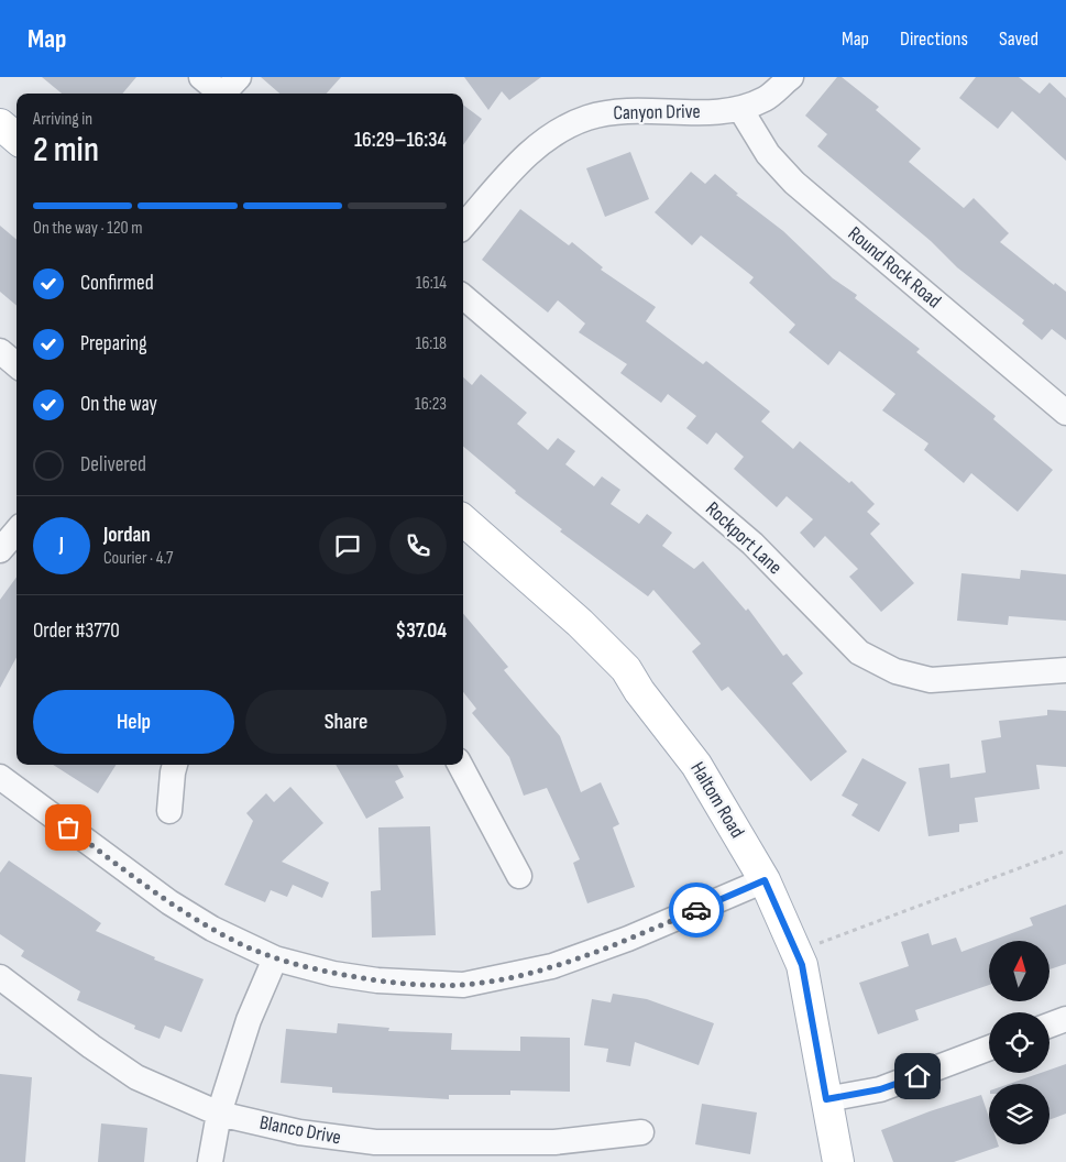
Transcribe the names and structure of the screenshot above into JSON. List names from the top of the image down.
{
  "streets": {
    "main road": ["Haltom Road"],
    "street": [
      "Canyon Drive",
      "Round Rock Road",
      "Rockport Lane",
      "Blanco Drive"
    ]
  },
  "crossings": [
    ["Canyon Drive", "Round Rock Road"]
  ],
  "north": "top",
  "page": {
    "header": "Map",
    "nav": ["Map", "Directions", "Saved"],
    "heading": ["2 min", "Arriving in", "16:29–16:34"],
    "panel": [
      "Jordan",
      "Courier · 4.7",
      "Order #3770",
      "$37.04"
    ],
    "bar": "On the way · 120 m",
    "list": [
      ["Confirmed", "16:14"],
      ["Preparing", "16:18"],
      ["On the way", "16:23"],
      "Delivered"
    ],
    "round": "J",
    "buttons": ["Help", "Share"]
  }
}
